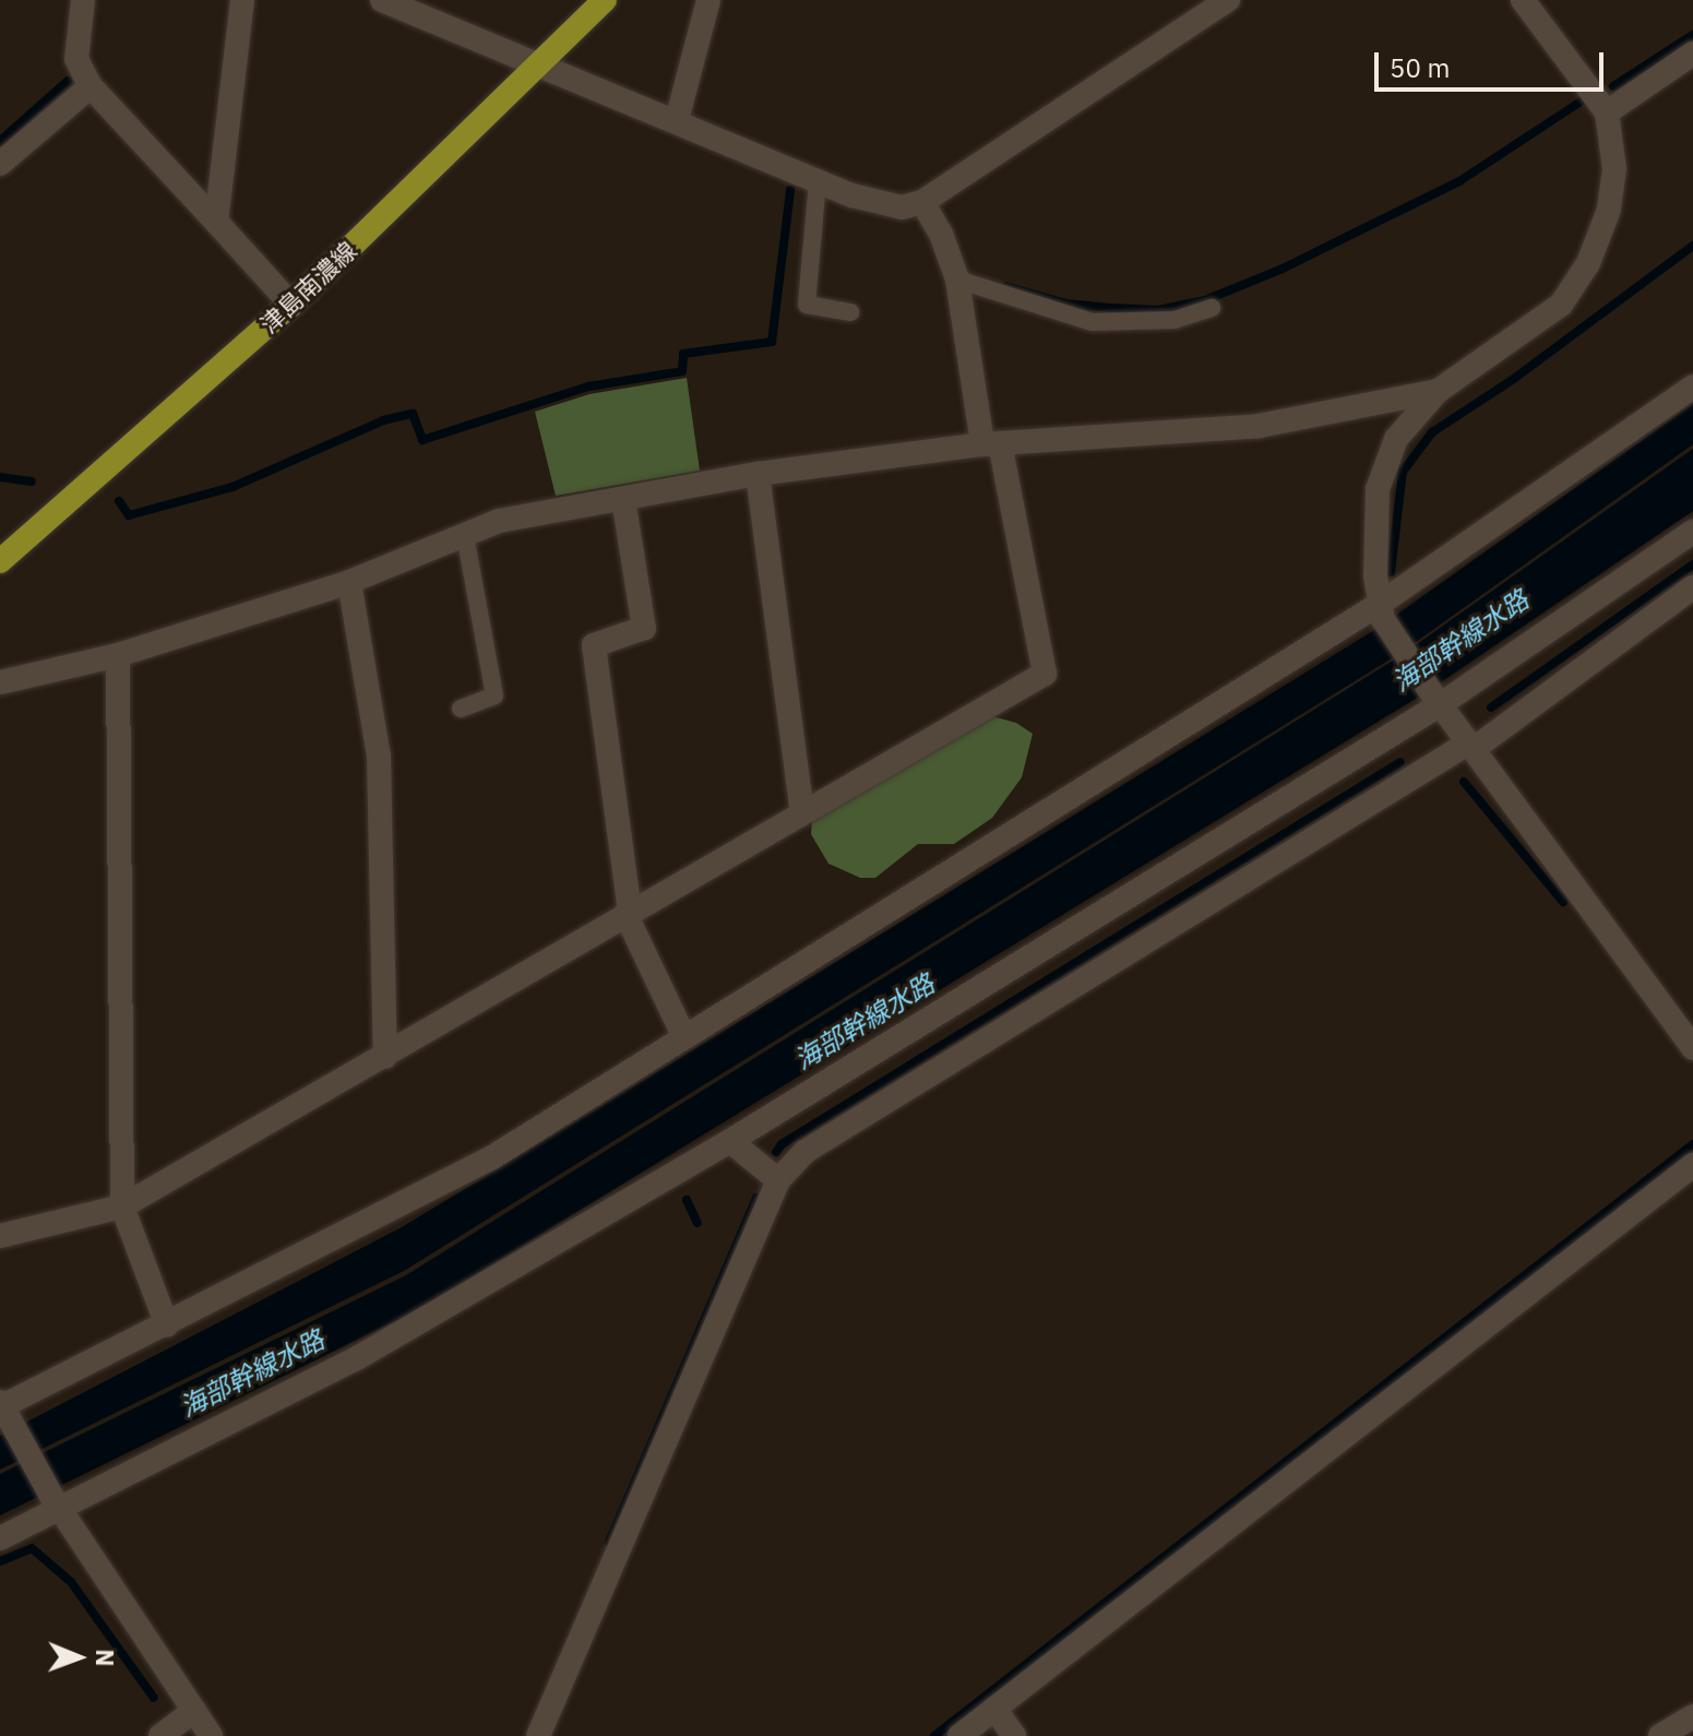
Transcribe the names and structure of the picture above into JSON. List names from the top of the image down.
{
  "streets": {
    "main road": ["津島南濃線"]
  },
  "water": ["海部幹線水路"],
  "scale_bar": "50 m",
  "north": "right"
}
